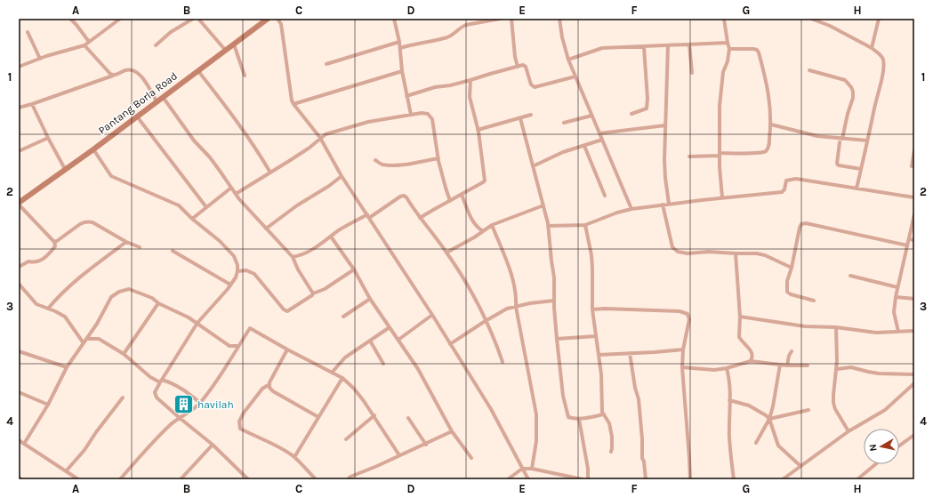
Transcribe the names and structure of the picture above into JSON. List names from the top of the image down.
{
  "streets": {
    "street": ["Pantang Borla Road"]
  },
  "places": {
    "building": ["havilah"]
  },
  "north": "left",
  "grid": {
    "columns": [
      "A",
      "B",
      "C",
      "D",
      "E",
      "F",
      "G",
      "H"
    ],
    "rows": [
      "1",
      "2",
      "3",
      "4"
    ]
  }
}
